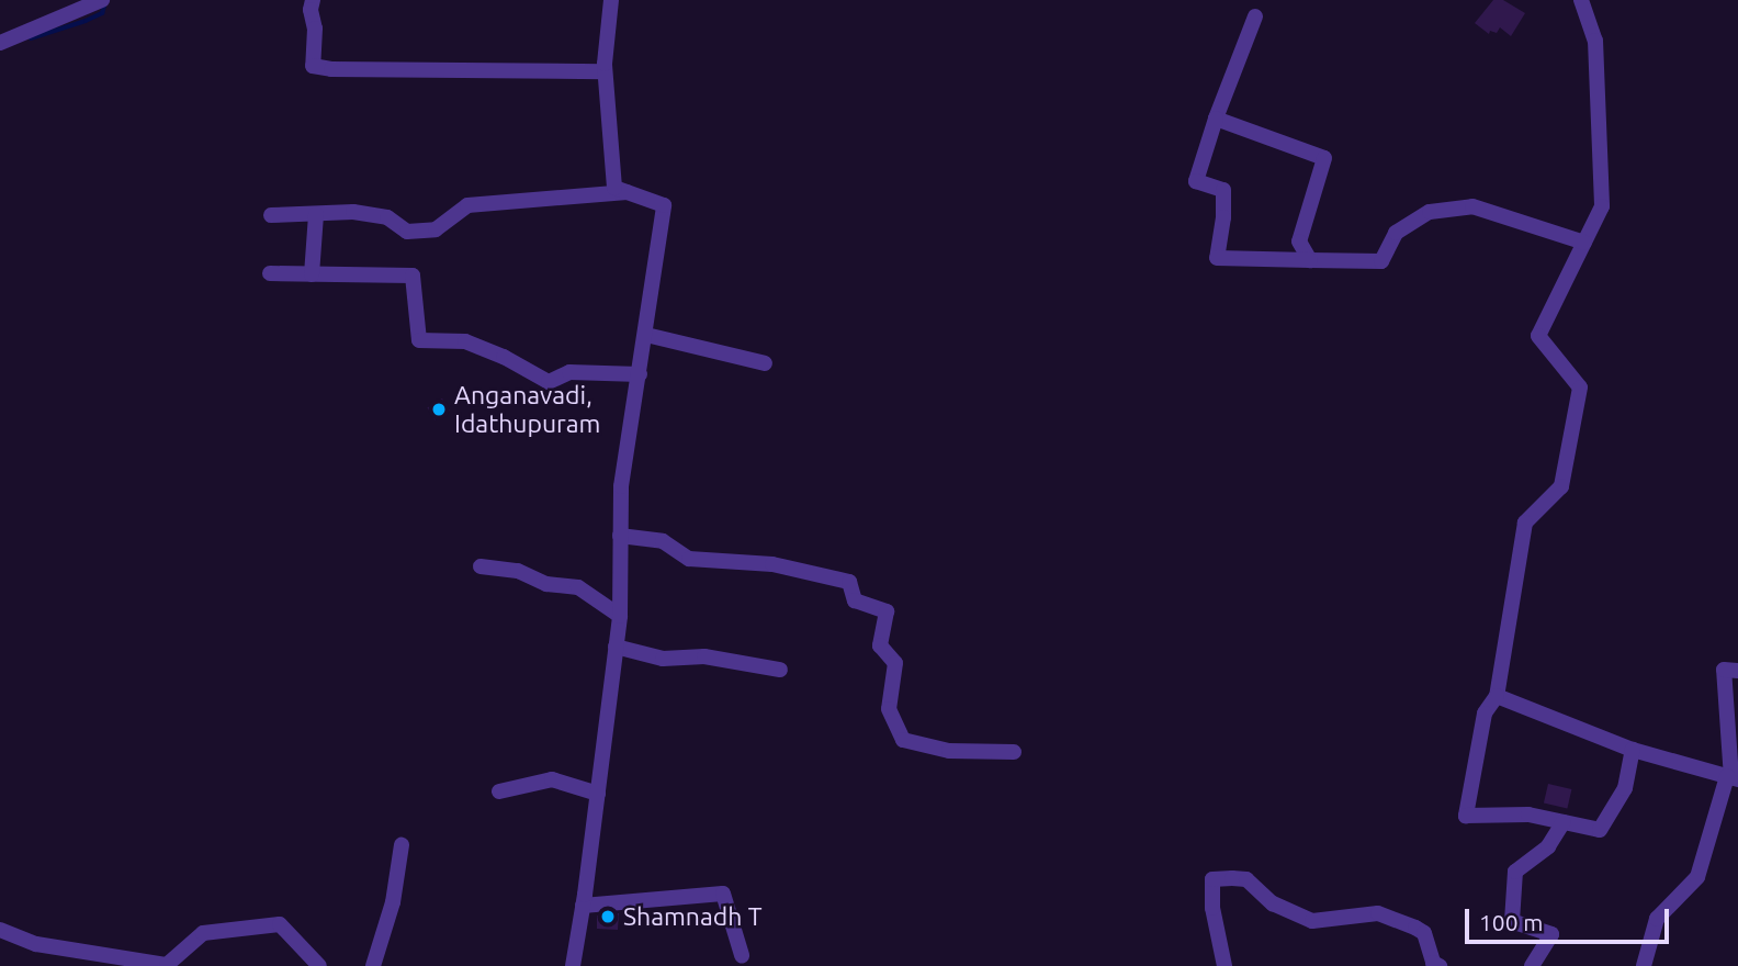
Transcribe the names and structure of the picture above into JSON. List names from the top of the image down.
{
  "places": ["Anganavadi, Idathupuram", "Shamnadh T"],
  "scale_bar": "100 m"
}
